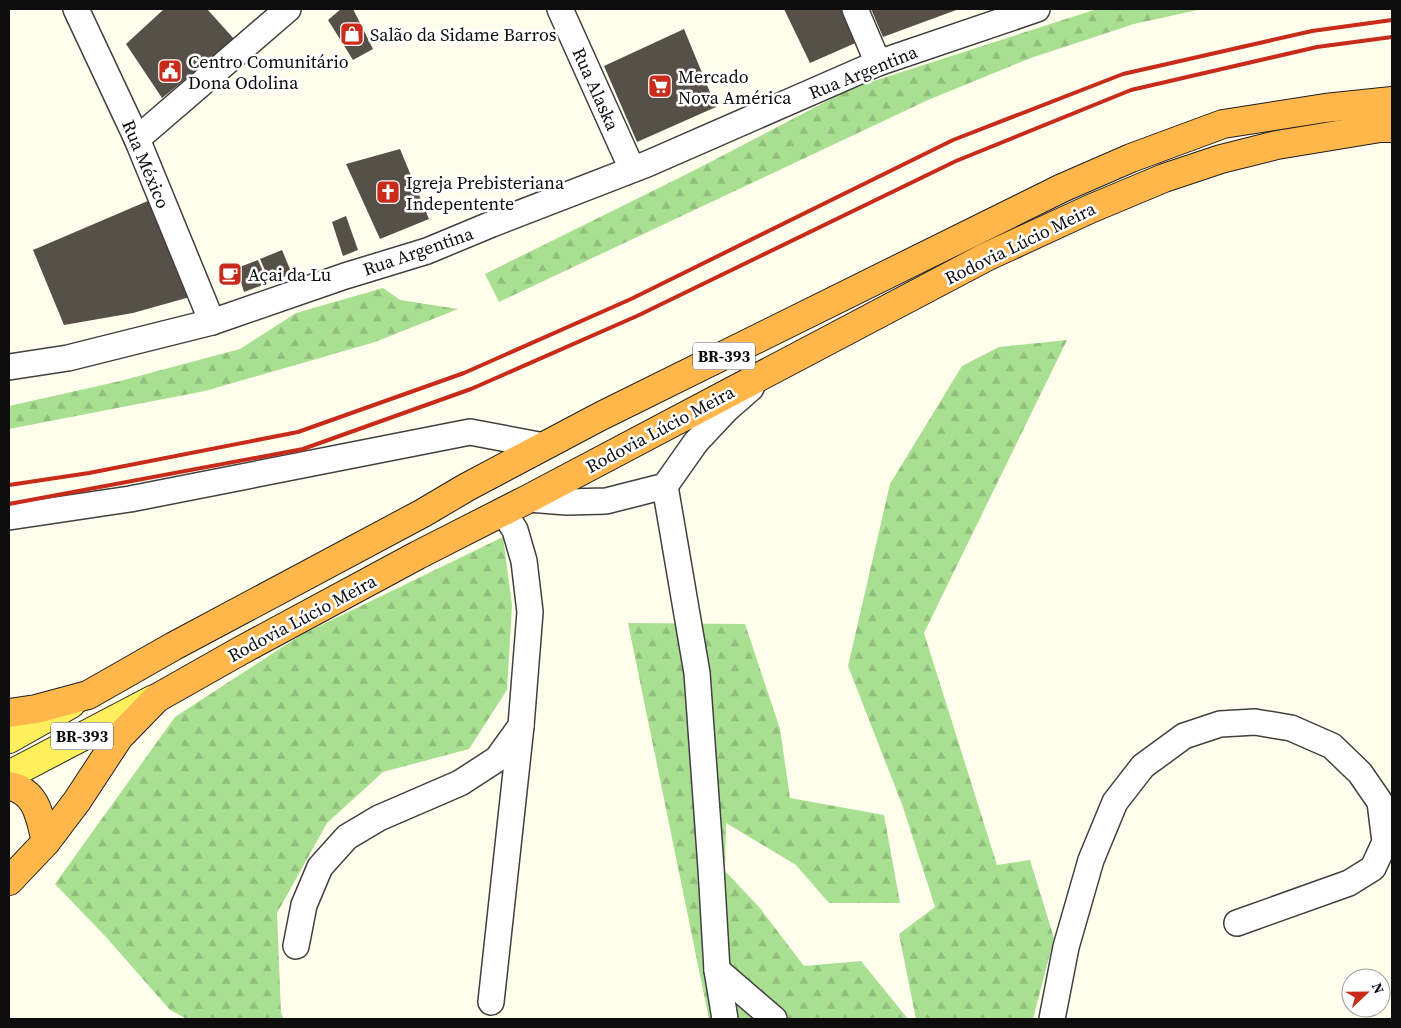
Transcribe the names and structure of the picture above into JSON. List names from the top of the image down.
{
  "streets": {
    "highway": ["Rodovia Lúcio Meira", "BR-393"],
    "street": ["Rua Argentina", "Rua Alaska", "Rua México"]
  },
  "crossings": [
    ["Rua Argentina", "Rua Alaska"],
    ["Rua Argentina", "Rua México"]
  ],
  "places": {
    "shop": ["Salão da Sidame Barros"],
    "public building": ["Centro Comunitário Dona Odolina"],
    "supermarket": ["Mercado Nova América"],
    "church": ["Igreja Prebisteriana Indepentente"],
    "cafe": ["Açai da Lu"]
  },
  "north": "right"
}
